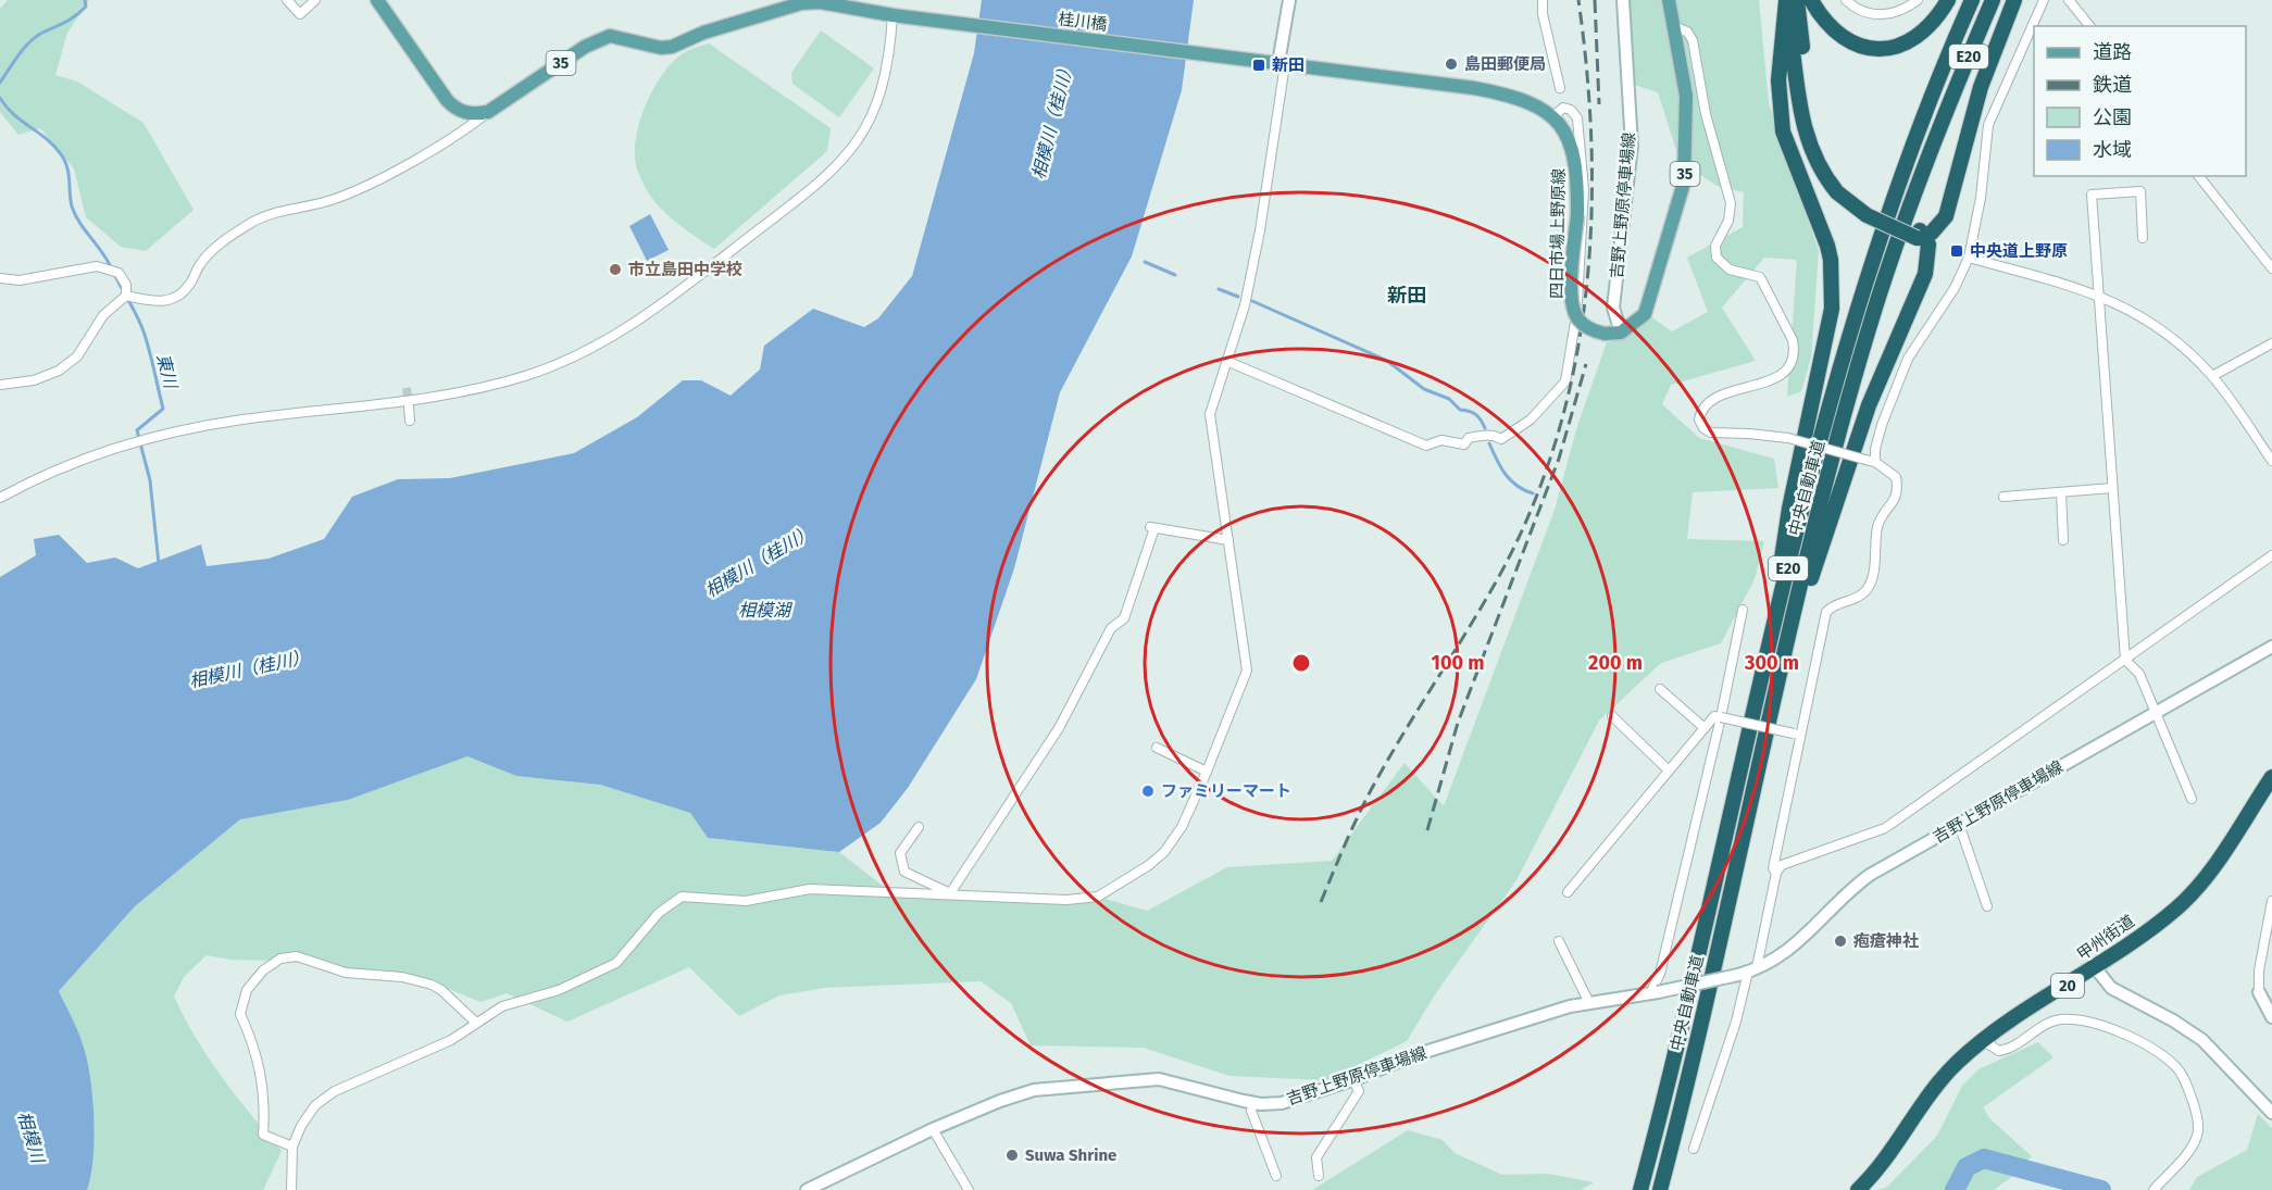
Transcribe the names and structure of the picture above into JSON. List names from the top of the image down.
{
  "streets": {
    "highway": [
      "E20",
      "中央自動車道",
      "甲州街道",
      "20"
    ],
    "main road": [
      "桂川橋",
      "35",
      "吉野上野原停車場線",
      "四日市場上野原線"
    ]
  },
  "crossings": [
    ["桂川橋", "35"],
    ["桂川橋", "四日市場上野原線"],
    ["35", "吉野上野原停車場線"],
    ["35", "四日市場上野原線"],
    ["吉野上野原停車場線", "四日市場上野原線"]
  ],
  "districts": ["新田"],
  "water": [
    "相模川（桂川）",
    "東川",
    "相模湖",
    "相模川"
  ],
  "places": {
    "other": [
      "島田郵便局",
      "市立島田中学校",
      "ファミリーマート",
      "疱瘡神社",
      "Suwa Shrine"
    ],
    "transit": ["新田", "中央道上野原"]
  },
  "legend": [
    "道路",
    "鉄道",
    "公園",
    "水域"
  ],
  "rings": ["100 m", "200 m", "300 m"]
}
